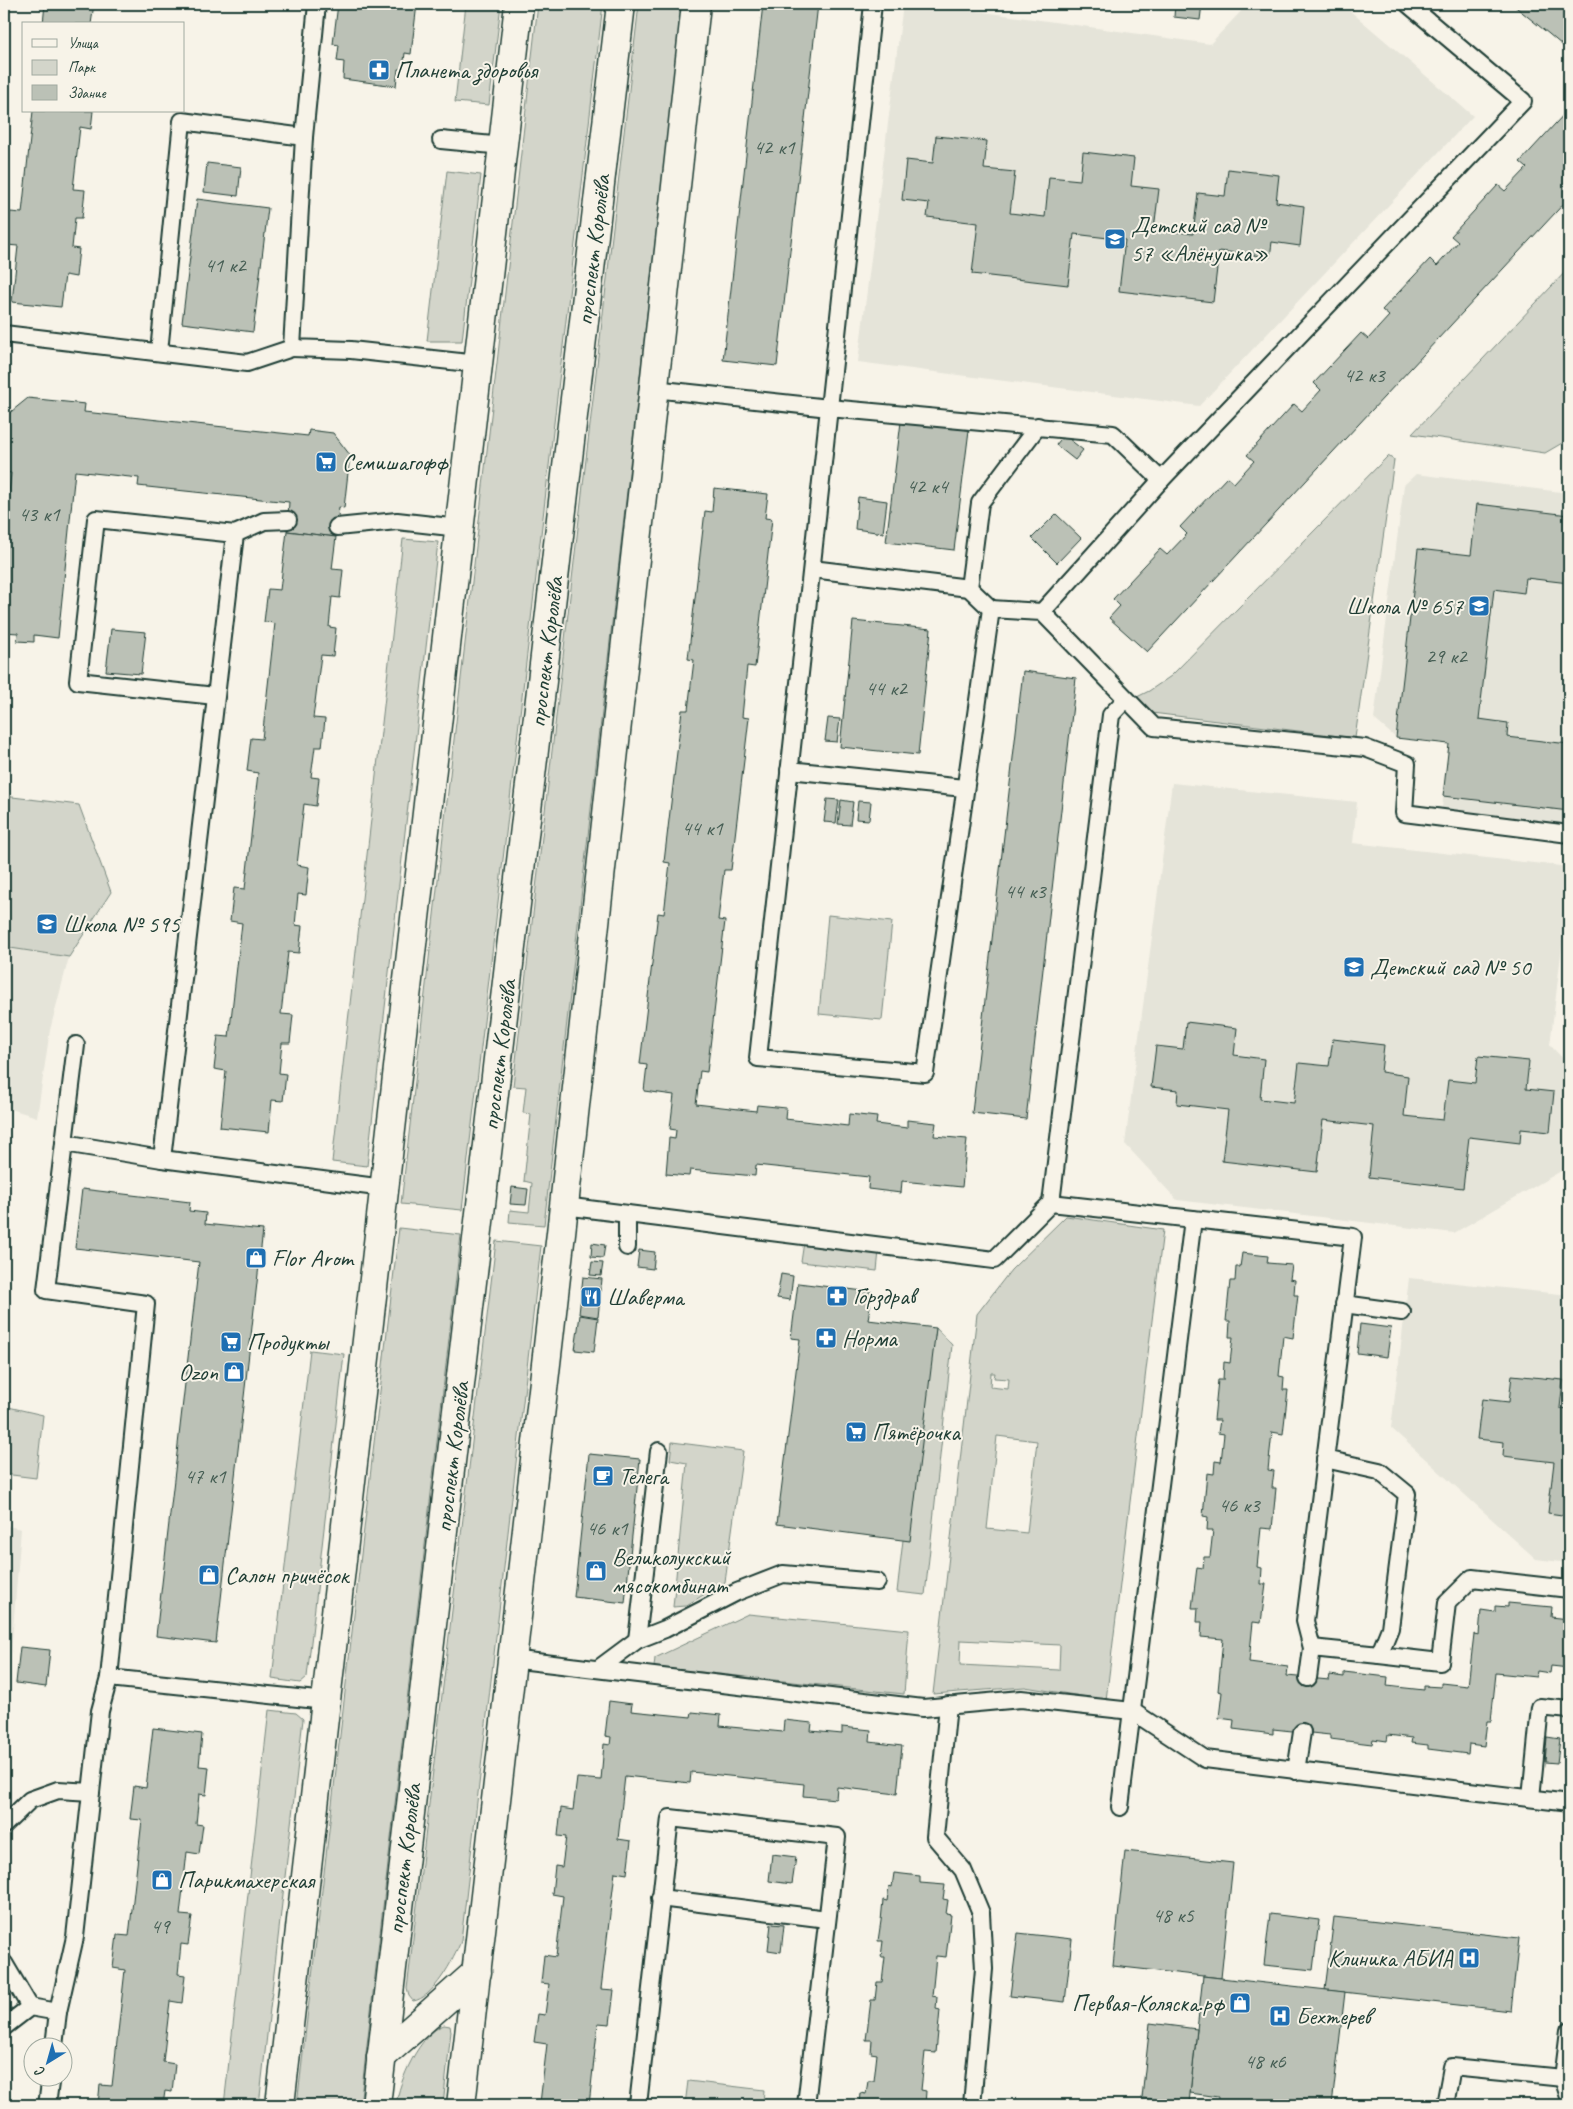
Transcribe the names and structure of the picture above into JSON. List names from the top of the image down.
{
  "streets": {
    "street": ["проспект Королёва"]
  },
  "places": {
    "pharmacy": ["Планета здоровья", "Горздрав", "Норма"],
    "school or university": [
      "Детский сад № 57 «Алёнушка»",
      "Школа № 657",
      "Школа № 595",
      "Детский сад № 50"
    ],
    "supermarket": ["Семишагофф", "Продукты", "Пятёрочка"],
    "shop": [
      "Flor Arom",
      "Ozon",
      "Великолукский мясокомбинат",
      "Салон причёсок",
      "Парикмахерская",
      "Первая-Коляска.рф"
    ],
    "restaurant": ["Шаверма"],
    "cafe": ["Телега"],
    "hospital": ["Клиника АБИА", "Бехтерев"]
  },
  "house_numbers": [
    "42 к1",
    "41 к2",
    "42 к3",
    "42 к4",
    "43 к1",
    "29 к2",
    "44 к2",
    "44 к1",
    "44 к3",
    "47 к1",
    "46 к3",
    "46 к1",
    "48 к5",
    "49",
    "48 к6"
  ],
  "legend": ["Улица", "Парк", "Здание"],
  "north": "bottom left"
}
